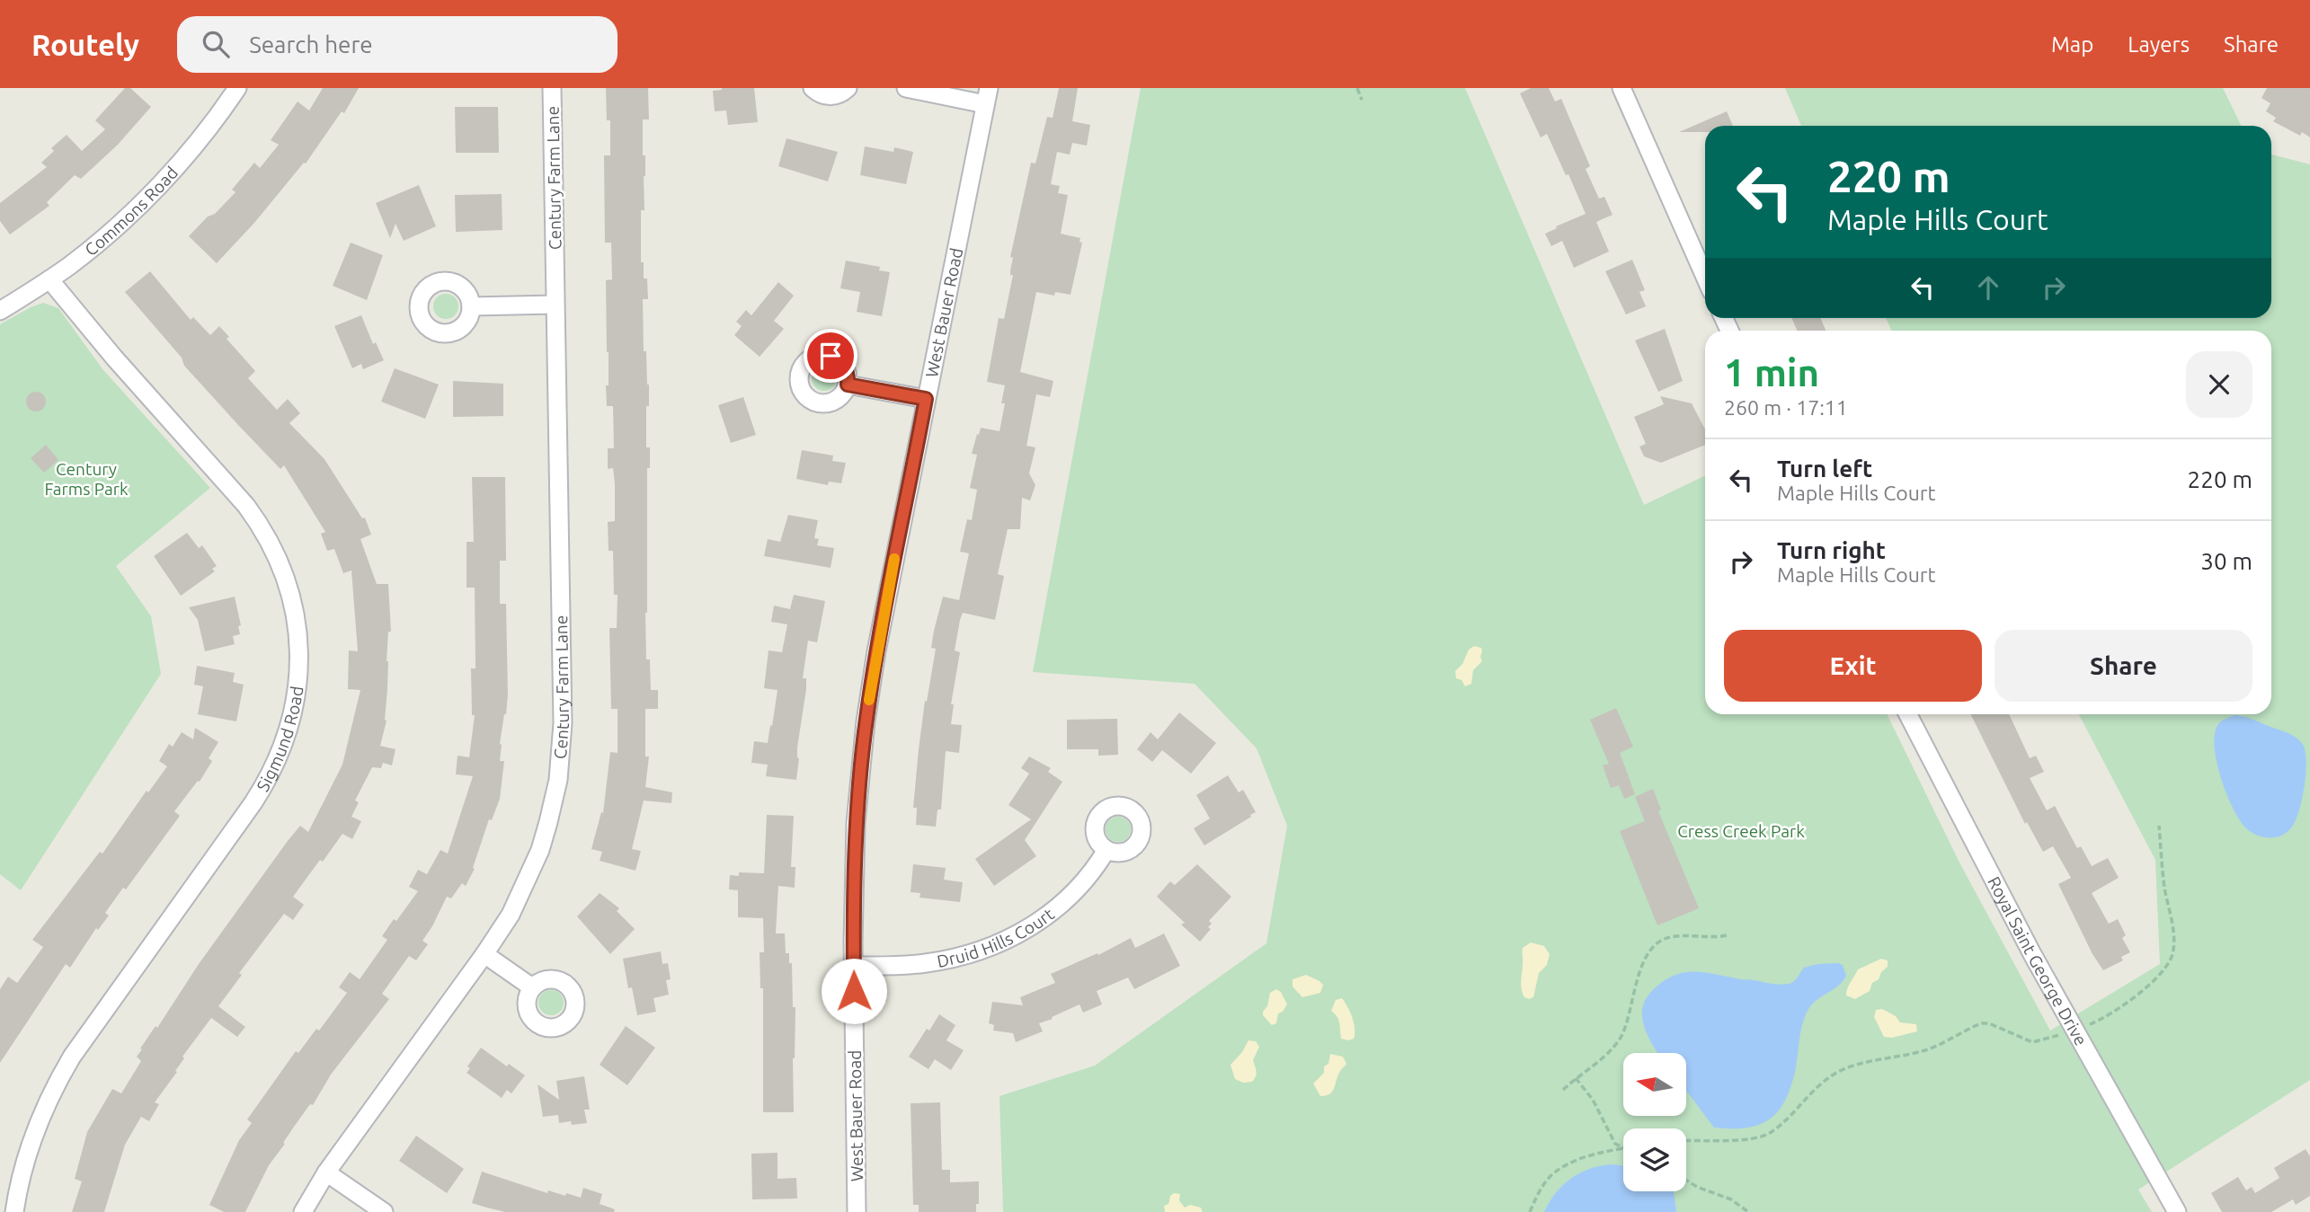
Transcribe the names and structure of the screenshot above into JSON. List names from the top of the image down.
{
  "streets": {
    "street": [
      "Century Farm Lane",
      "Commons Road",
      "West Bauer Road",
      "Sigmund Road",
      "Druid Hills Court",
      "Royal Saint George Drive"
    ]
  },
  "crossings": [
    ["Commons Road", "Sigmund Road"],
    ["West Bauer Road", "Druid Hills Court"]
  ],
  "parks": ["Century Farms Park", "Cress Creek Park"],
  "north": "left",
  "page": {
    "header": "Routely",
    "search": "Search here",
    "nav": ["Map", "Layers", "Share"],
    "turn": ["220 m", "Maple Hills Court"],
    "heading": ["1 min", "260 m · 17:11"],
    "list": [
      {
        "name": "Turn left",
        "note": "Maple Hills Court",
        "value": "220 m"
      },
      {
        "name": "Turn right",
        "note": "Maple Hills Court",
        "value": "30 m"
      }
    ],
    "buttons": ["Exit", "Share"]
  }
}
